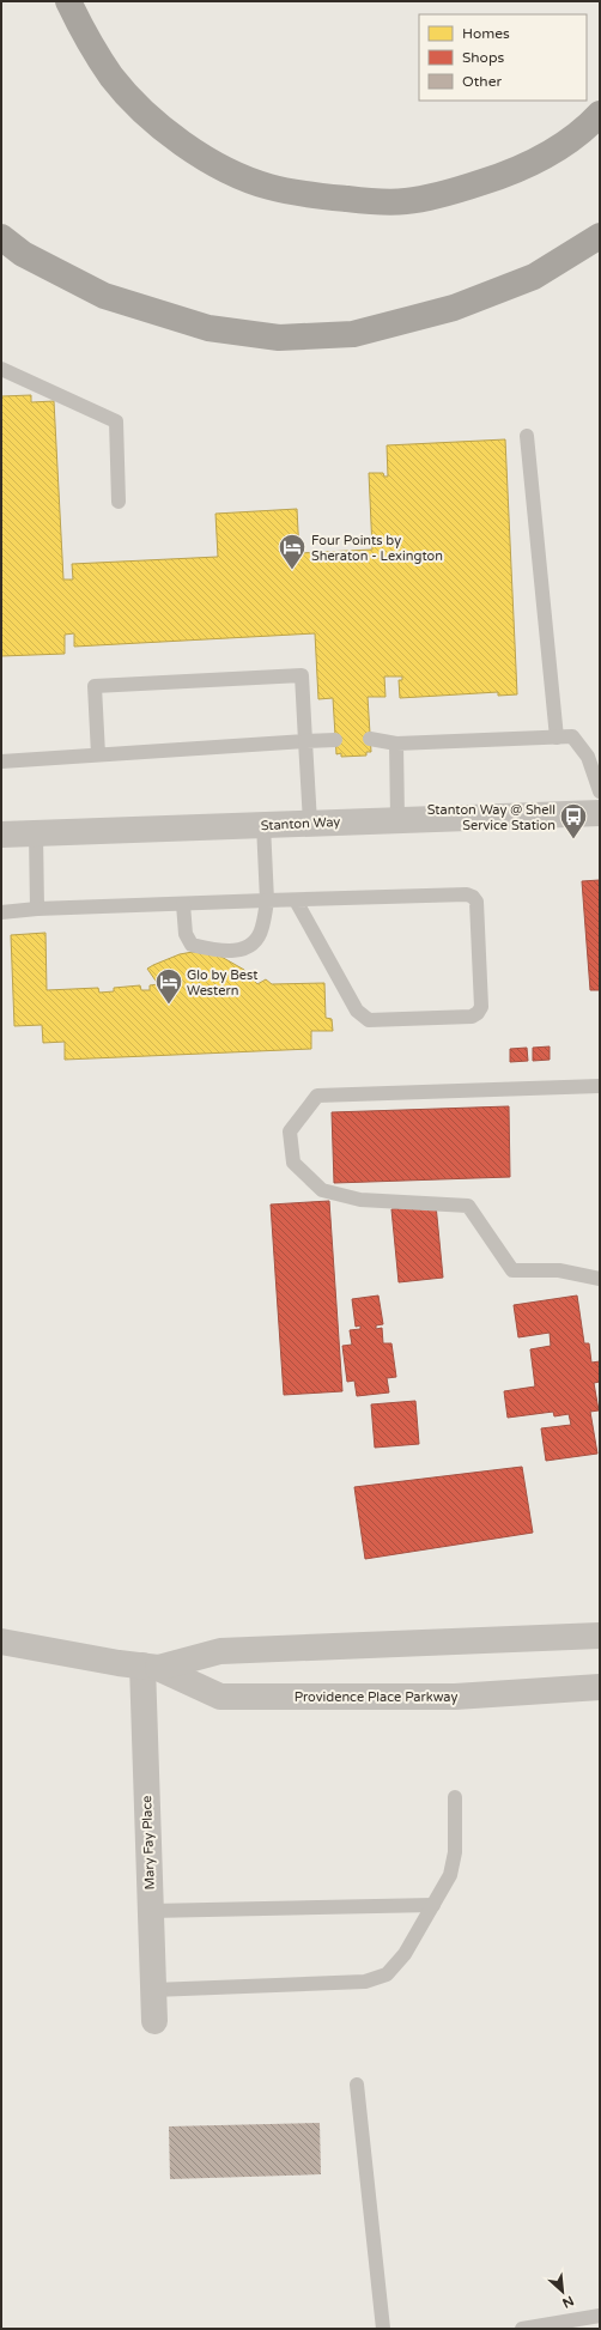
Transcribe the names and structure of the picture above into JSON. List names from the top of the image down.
{
  "streets": {
    "street": ["Stanton Way", "Providence Place Parkway", "Mary Fay Place"]
  },
  "crossings": [
    ["Providence Place Parkway", "Mary Fay Place"]
  ],
  "places": {
    "hotel": ["Four Points by Sheraton - Lexington", "Glo by Best Western"],
    "bus stop": ["Stanton Way @ Shell Service Station"]
  },
  "legend": ["Homes", "Shops", "Other"],
  "north": "bottom right"
}
